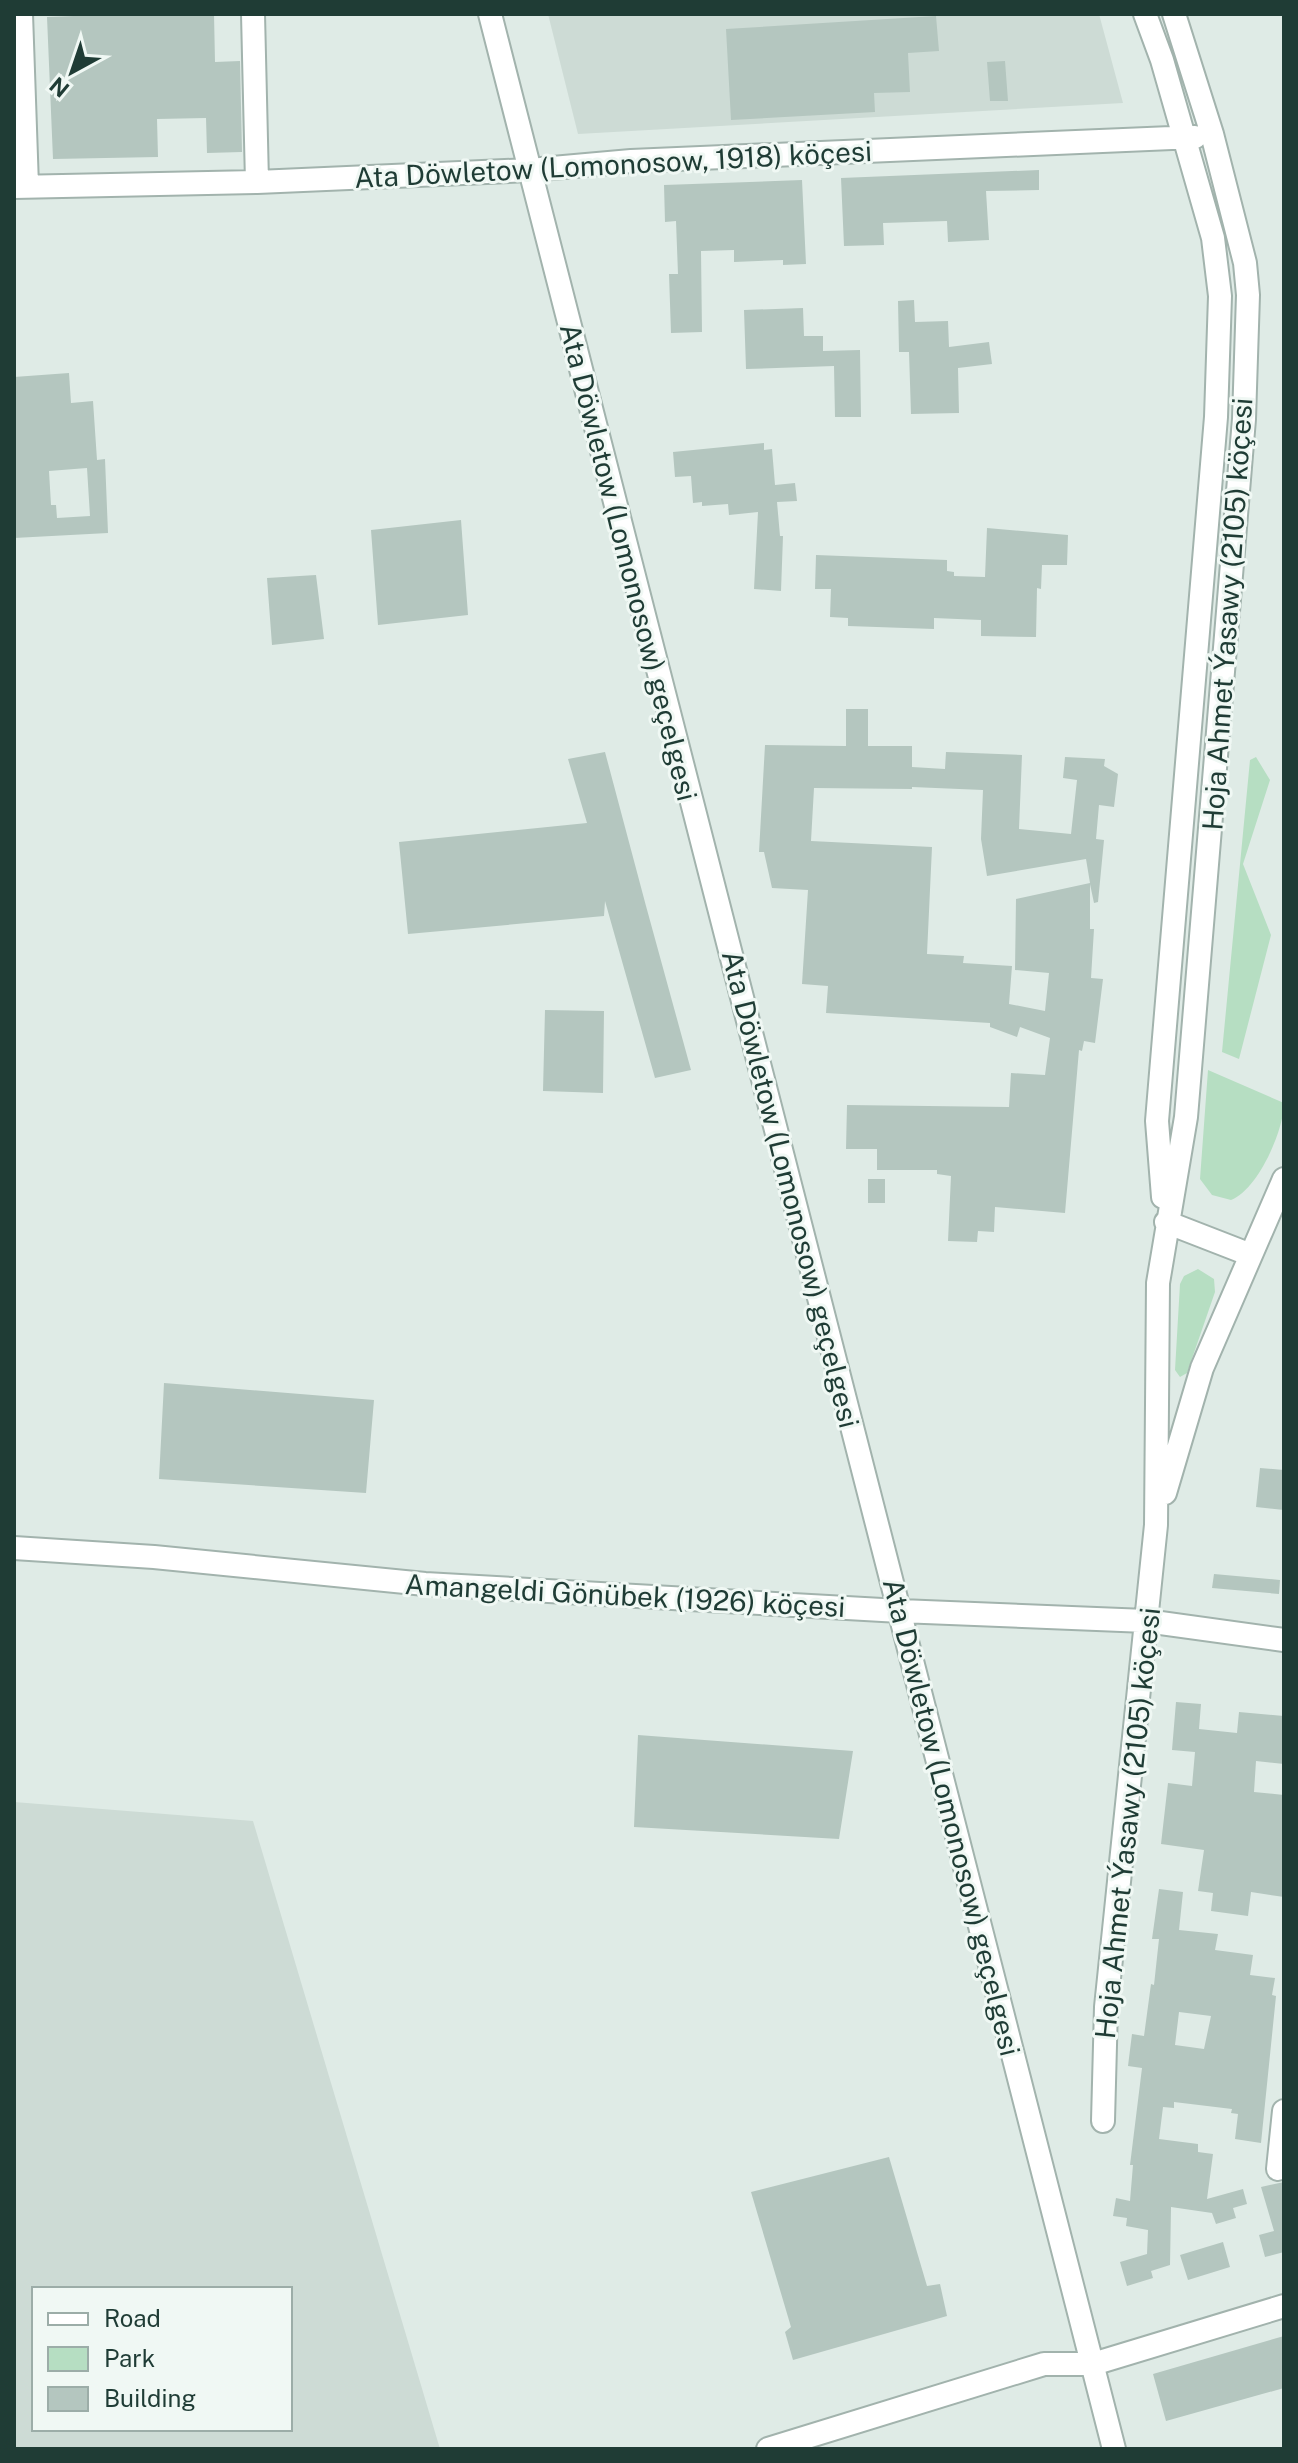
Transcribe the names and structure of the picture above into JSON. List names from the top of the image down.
{
  "streets": {
    "street": [
      "Ata Döwletow (Lomonosow, 1918) köçesi",
      "Ata Döwletow (Lomonosow) geçelgesi",
      "Hoja Ahmet Ýasawy (2105) köçesi",
      "Amangeldi Gönübek (1926) köçesi"
    ]
  },
  "crossings": [
    ["Ata Döwletow (Lomonosow, 1918) köçesi", "Ata Döwletow (Lomonosow) geçelgesi"],
    ["Ata Döwletow (Lomonosow, 1918) köçesi", "Hoja Ahmet Ýasawy (2105) köçesi"],
    ["Ata Döwletow (Lomonosow) geçelgesi", "Amangeldi Gönübek (1926) köçesi"],
    ["Hoja Ahmet Ýasawy (2105) köçesi", "Amangeldi Gönübek (1926) köçesi"]
  ],
  "legend": ["Road", "Park", "Building"],
  "north": "bottom left"
}
